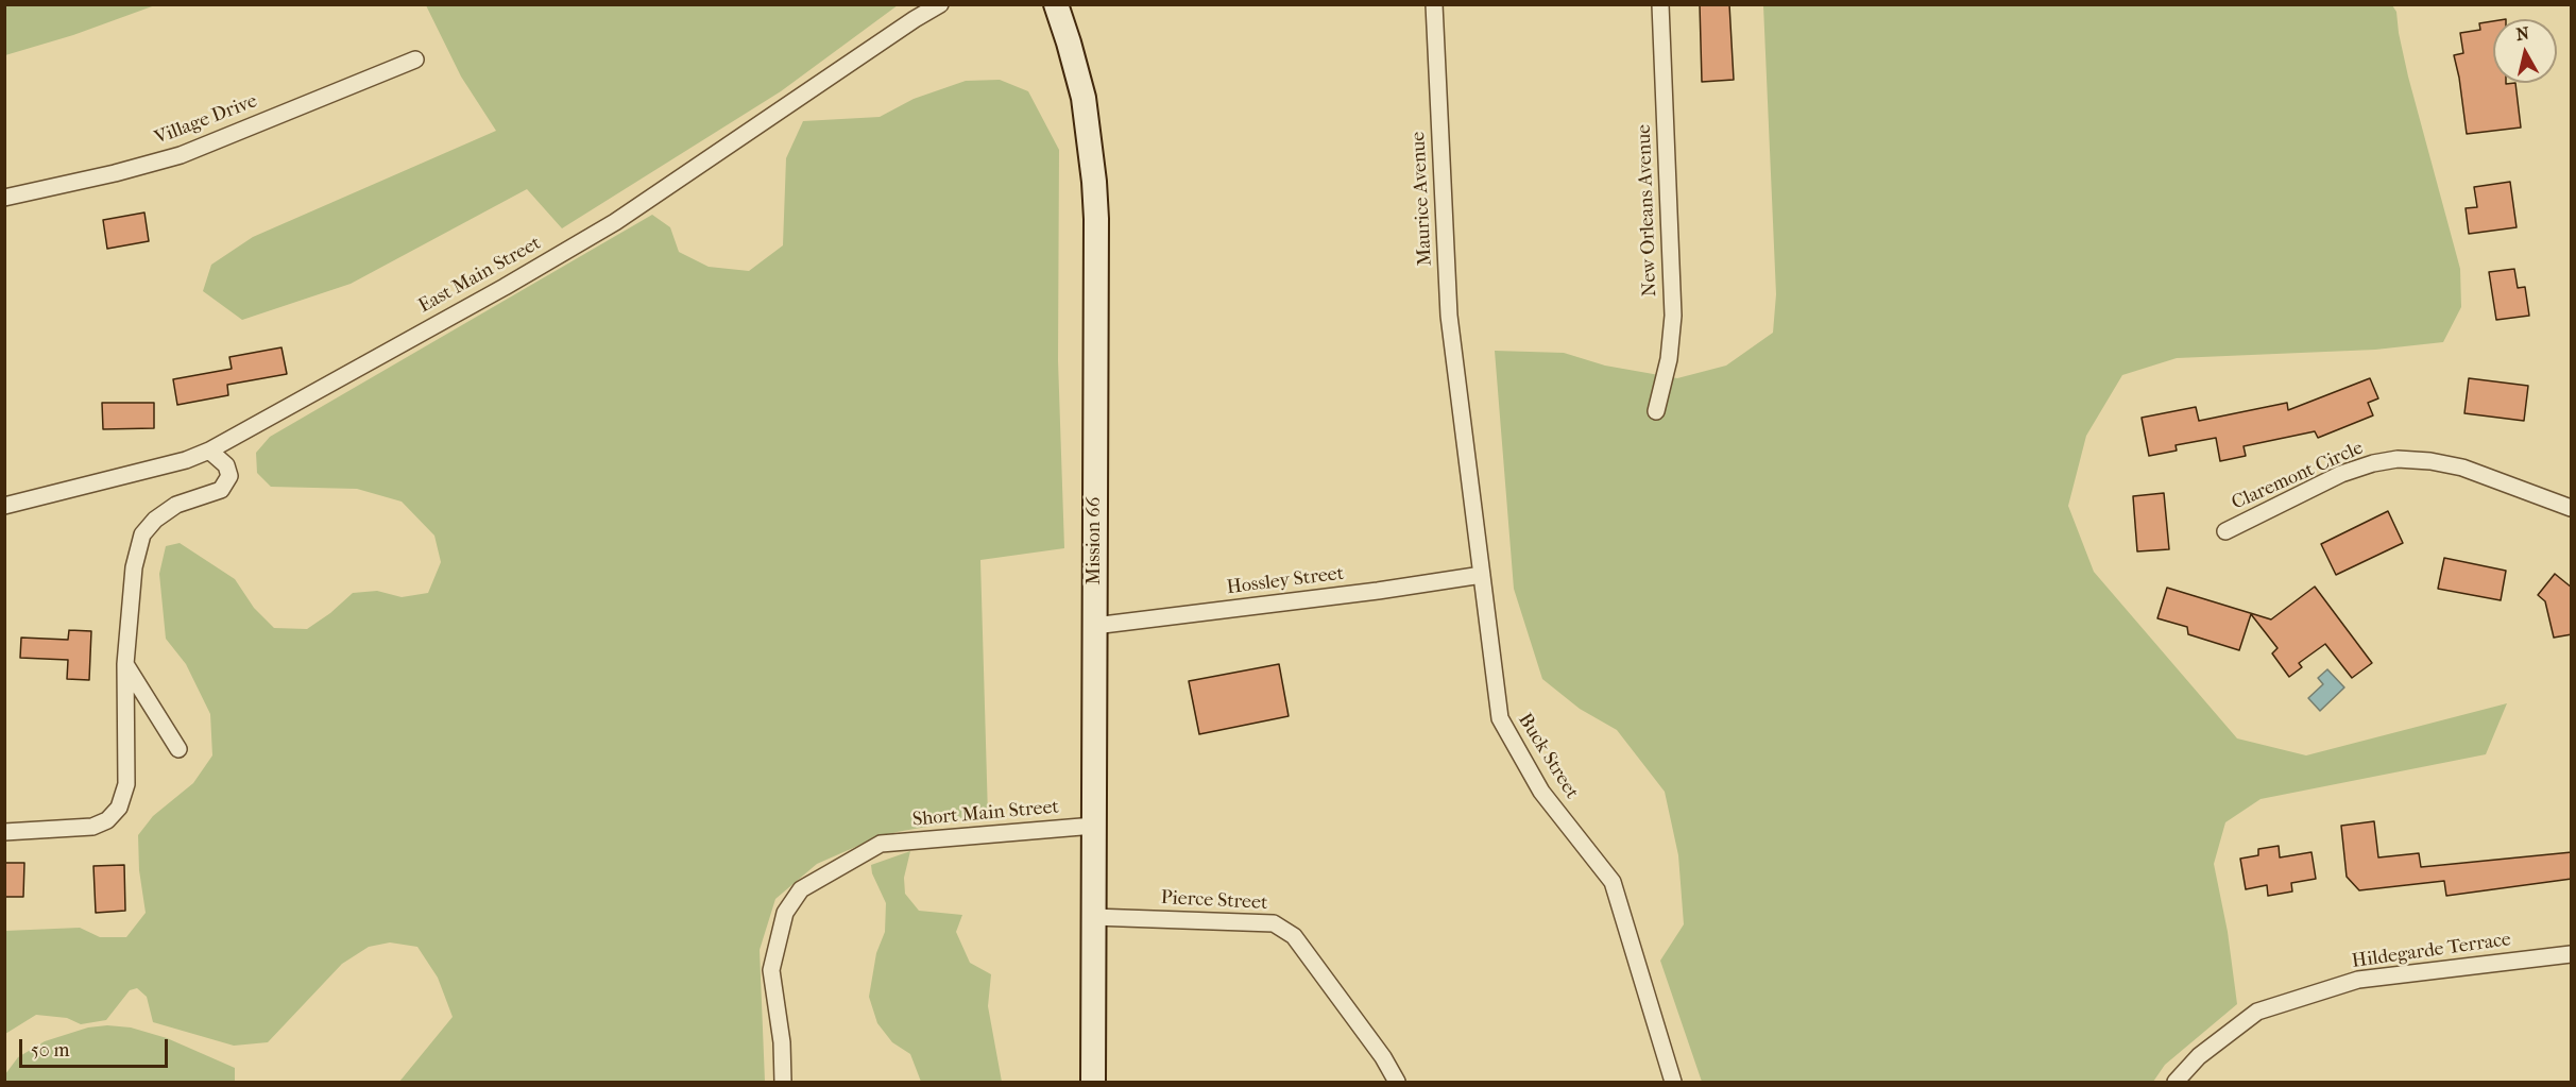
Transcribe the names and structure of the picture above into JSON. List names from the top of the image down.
{
  "streets": {
    "street": [
      "Village Drive",
      "Maurice Avenue",
      "New Orleans Avenue",
      "East Main Street",
      "Claremont Circle",
      "Mission 66",
      "Hossley Street",
      "Buck Street",
      "Short Main Street",
      "Pierce Street",
      "Hildegarde Terrace"
    ]
  },
  "crossings": [
    ["Maurice Avenue", "Buck Street"],
    ["Mission 66", "Hossley Street"],
    ["Mission 66", "Short Main Street"],
    ["Mission 66", "Pierce Street"],
    ["Hossley Street", "Buck Street"]
  ],
  "scale_bar": "50 m",
  "north": "top"
}
